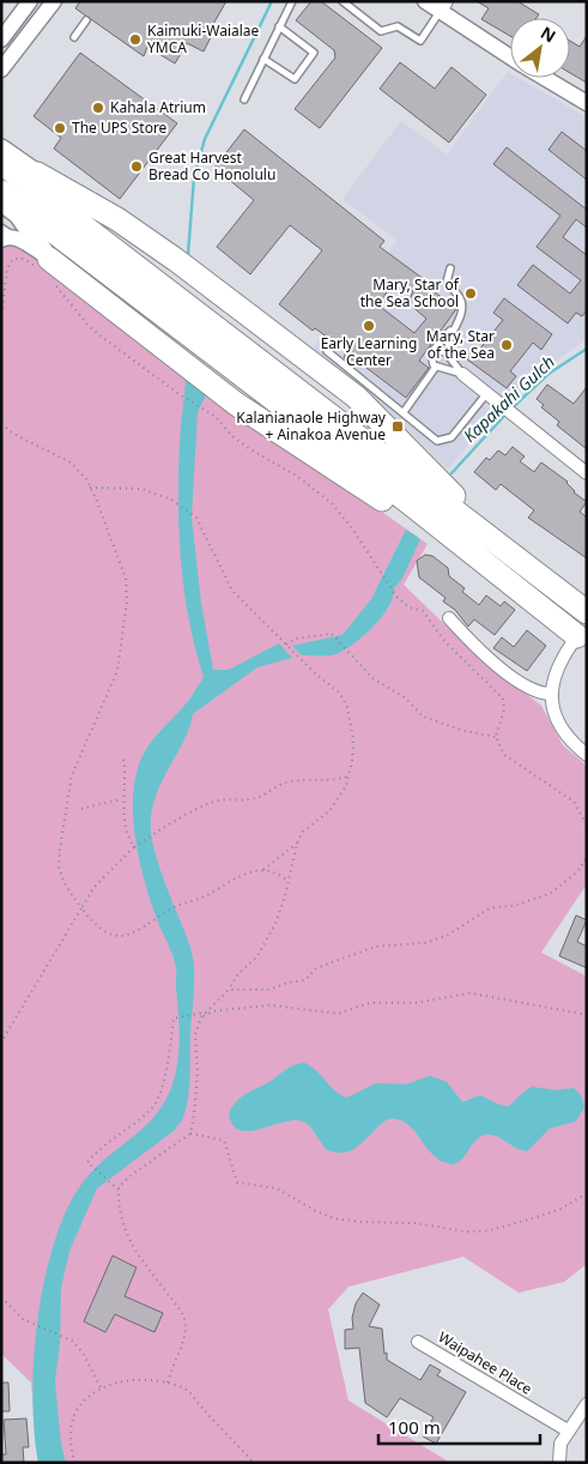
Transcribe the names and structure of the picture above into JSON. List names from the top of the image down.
{
  "streets": {
    "street": ["Waipahee Place"]
  },
  "water": ["Kapakahi Gulch"],
  "places": {
    "other": [
      "Kaimuki-Waialae YMCA",
      "Kahala Atrium",
      "The UPS Store",
      "Great Harvest Bread Co Honolulu",
      "Mary, Star of the Sea School",
      "Early Learning Center",
      "Mary, Star of the Sea"
    ],
    "transit": ["Kalanianaole Highway + Ainakoa Avenue"]
  },
  "scale_bar": "100 m",
  "north": "top right"
}
